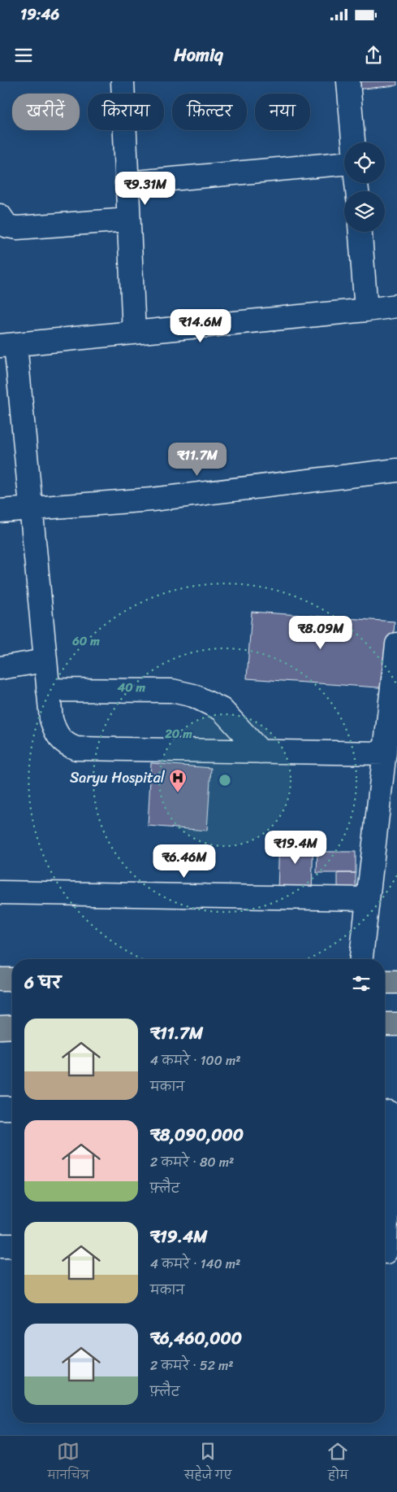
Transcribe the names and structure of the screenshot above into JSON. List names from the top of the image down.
{
  "places": {
    "hospital": ["Saryu Hospital"]
  },
  "page": {
    "status": "19:46",
    "header": "Homiq",
    "chip": [
      "खरीदें",
      "किराया",
      "फ़िल्टर",
      "नया"
    ],
    "price": [
      "₹9.31M",
      "₹14.6M",
      "₹11.7M",
      "₹8.09M",
      "₹19.4M",
      "₹6.46M"
    ],
    "heading": "6 घर",
    "list": [
      {
        "name": "₹11.7M",
        "note": "4 कमरे · 100 m² · मकान"
      },
      {
        "name": "₹8,090,000",
        "note": "2 कमरे · 80 m² · फ़्लैट"
      },
      {
        "name": "₹19.4M",
        "note": "4 कमरे · 140 m² · मकान"
      },
      {
        "name": "₹6,460,000",
        "note": "2 कमरे · 52 m² · फ़्लैट"
      }
    ],
    "tabs": ["मानचित्र", "सहेजे गए", "होम"]
  },
  "rings": ["60 m", "40 m", "20 m"]
}
